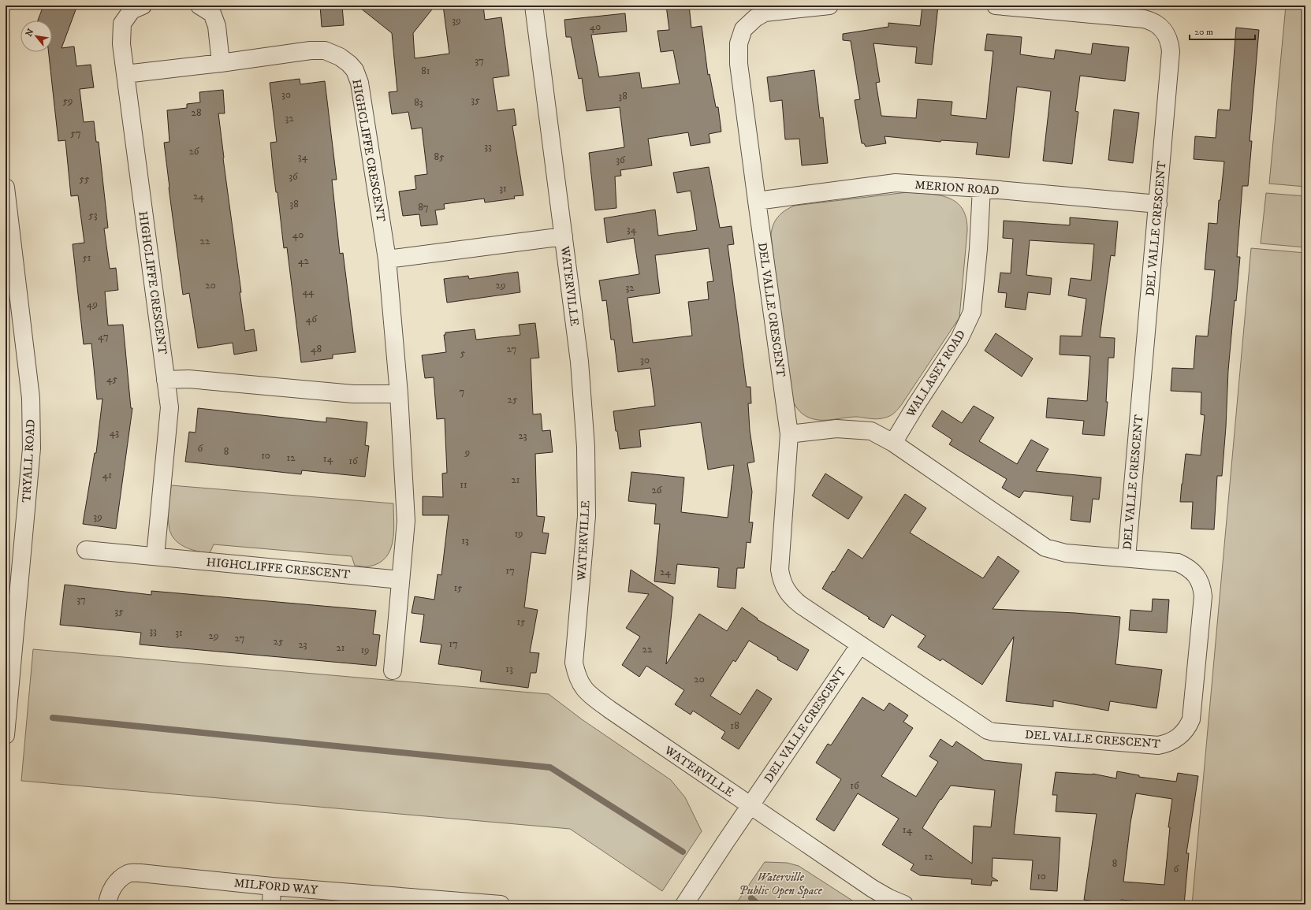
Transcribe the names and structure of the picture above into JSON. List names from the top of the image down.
{
  "streets": {
    "street": [
      "HIGHCLIFFE CRESCENT",
      "MERION ROAD",
      "DEL VALLE CRESCENT",
      "WATERVILLE",
      "WALLASEY ROAD",
      "TRYALL ROAD",
      "MILFORD WAY"
    ]
  },
  "crossings": [
    ["MERION ROAD", "DEL VALLE CRESCENT"],
    ["MERION ROAD", "WALLASEY ROAD"],
    ["DEL VALLE CRESCENT", "WATERVILLE"]
  ],
  "parks": ["Waterville Public Open Space"],
  "house_numbers": [
    "39",
    "40",
    "37",
    "81",
    "30",
    "38",
    "35",
    "59",
    "83",
    "28",
    "32",
    "57",
    "33",
    "26",
    "34",
    "85",
    "36",
    "36",
    "55",
    "31",
    "24",
    "38",
    "87",
    "53",
    "34",
    "40",
    "22",
    "51",
    "42",
    "20",
    "29",
    "32",
    "44",
    "49",
    "46",
    "47",
    "48",
    "27",
    "5",
    "30",
    "45",
    "7",
    "25",
    "43",
    "23",
    "6",
    "8",
    "9",
    "10",
    "12",
    "14",
    "16",
    "41",
    "21",
    "11",
    "26",
    "39",
    "19",
    "13",
    "17",
    "24",
    "15",
    "37",
    "35",
    "15",
    "33",
    "31",
    "29",
    "27",
    "25",
    "17",
    "23",
    "21",
    "22",
    "19",
    "13",
    "20",
    "18",
    "16",
    "14",
    "12",
    "8",
    "6",
    "10"
  ],
  "scale_bar": "20 m",
  "north": "top left"
}
